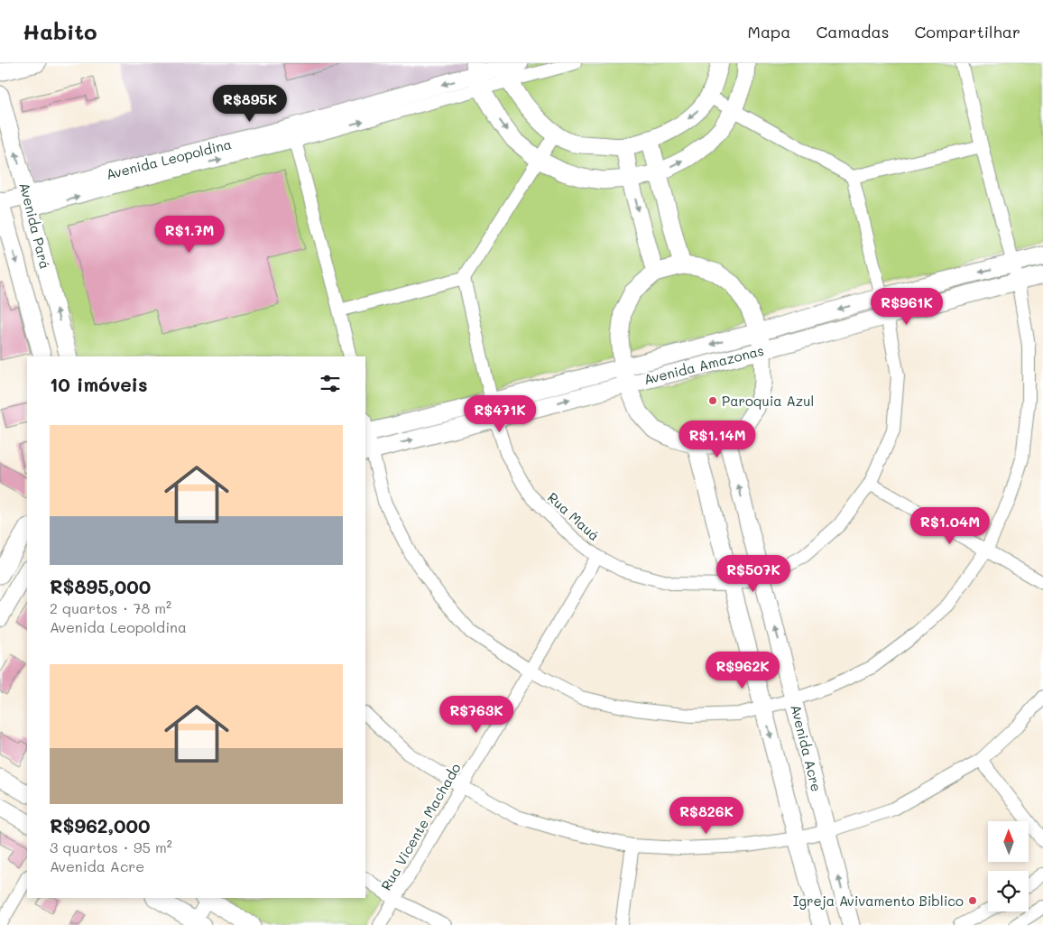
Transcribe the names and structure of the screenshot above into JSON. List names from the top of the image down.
{
  "streets": {
    "street": [
      "Avenida Leopoldina",
      "Avenida Pará",
      "Avenida Amazonas",
      "Rua Mauá",
      "Avenida Acre",
      "Rua Vicente Machado"
    ]
  },
  "crossings": [
    ["Avenida Leopoldina", "Avenida Pará"],
    ["Avenida Amazonas", "Rua Mauá"],
    ["Rua Mauá", "Avenida Acre"],
    ["Rua Mauá", "Rua Vicente Machado"]
  ],
  "places": ["Paroquia Azul", "Igreja Avivamento Biblico"],
  "north": "top",
  "page": {
    "header": "Habito",
    "nav": ["Mapa", "Camadas", "Compartilhar"],
    "price": [
      "R$895K",
      "R$1.7M",
      "R$961K",
      "R$471K",
      "R$1.14M",
      "R$1.04M",
      "R$507K",
      "R$962K",
      "R$763K",
      "R$826K"
    ],
    "heading": "10 imóveis",
    "list": [
      {
        "name": "R$895,000",
        "note": "2 quartos · 78 m² · Avenida Leopoldina"
      },
      {
        "name": "R$962,000",
        "note": "3 quartos · 95 m² · Avenida Acre"
      }
    ]
  }
}
